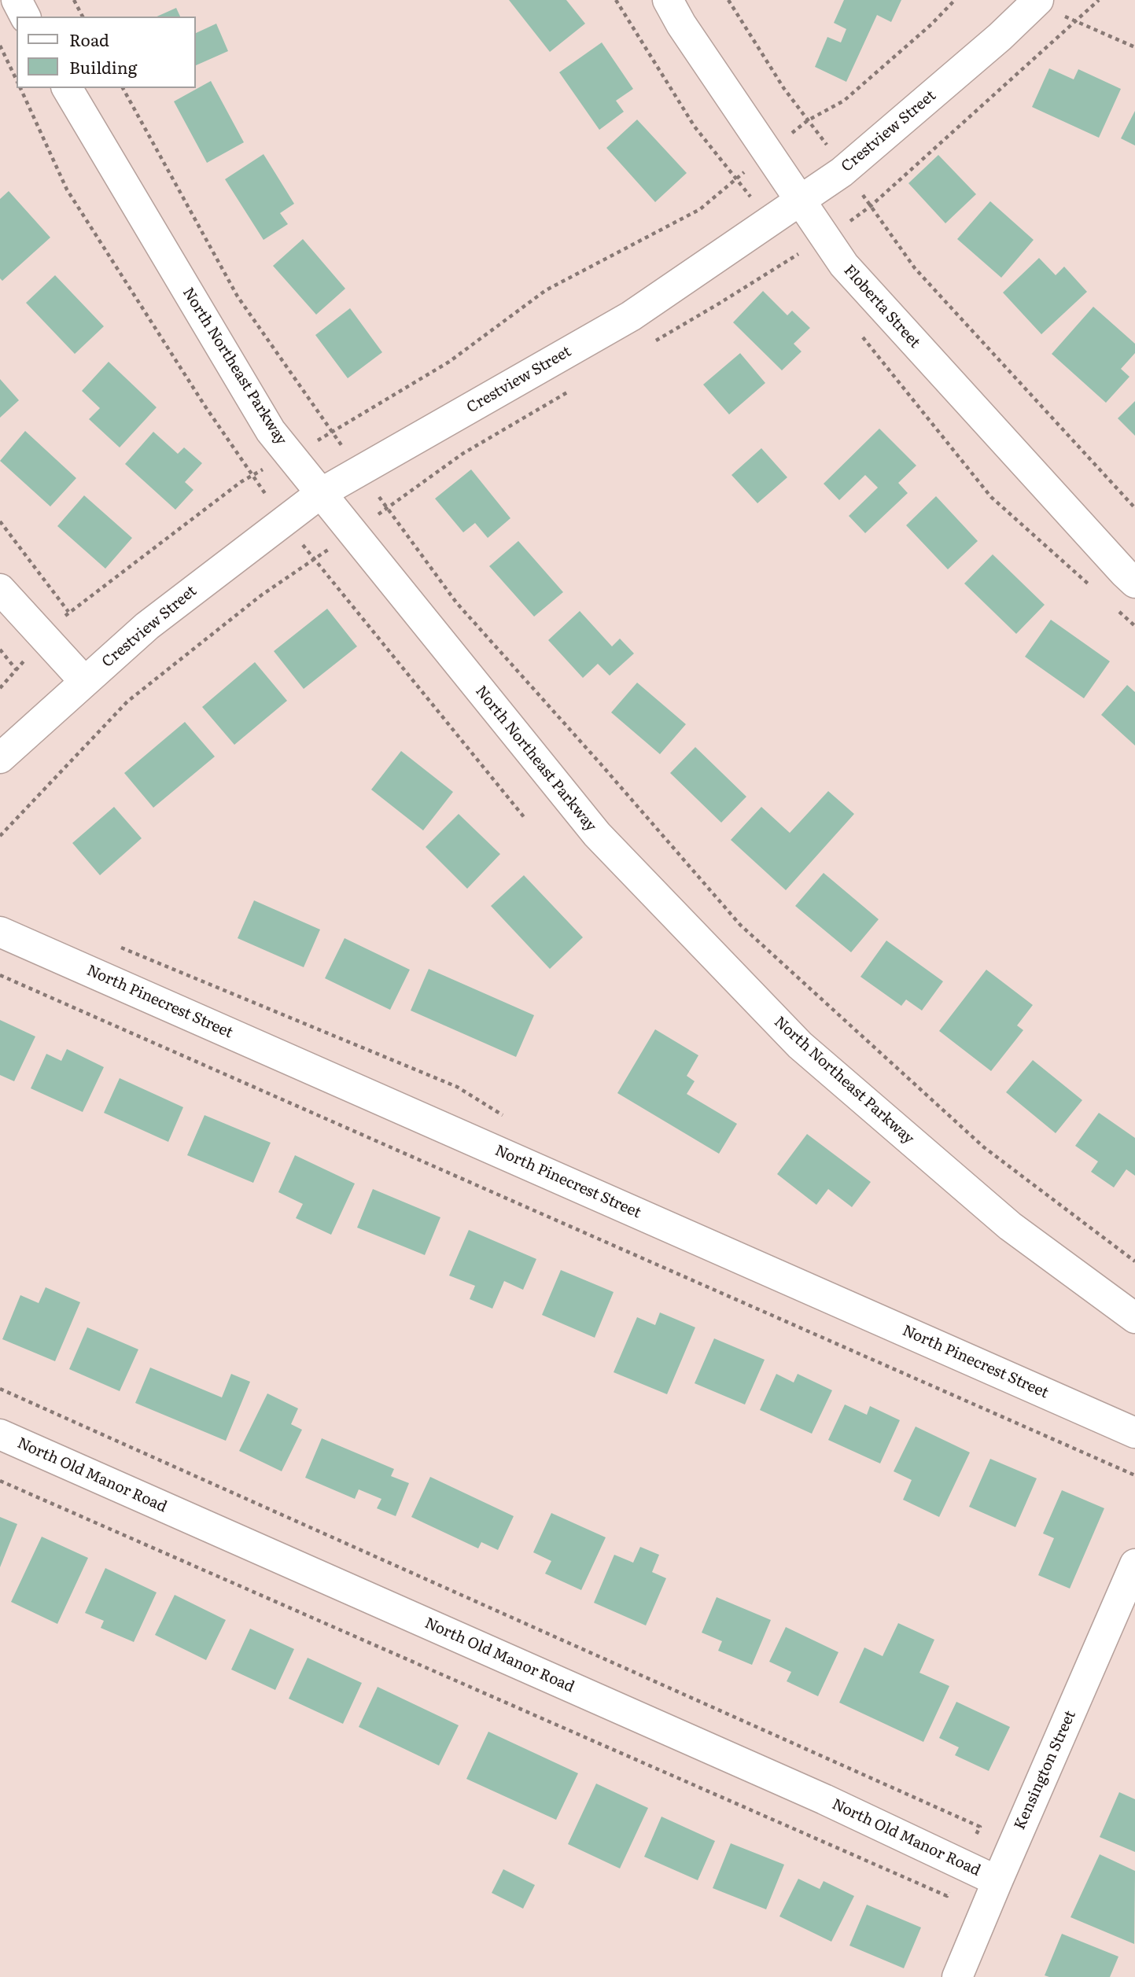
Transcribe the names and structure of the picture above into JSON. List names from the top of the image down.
{
  "streets": {
    "street": [
      "Crestview Street",
      "Floberta Street",
      "North Northeast Parkway",
      "North Pinecrest Street",
      "North Old Manor Road",
      "Kensington Street"
    ]
  },
  "crossings": [
    ["Crestview Street", "Floberta Street"],
    ["Crestview Street", "North Northeast Parkway"],
    ["North Old Manor Road", "Kensington Street"]
  ],
  "legend": ["Road", "Building"]
}
